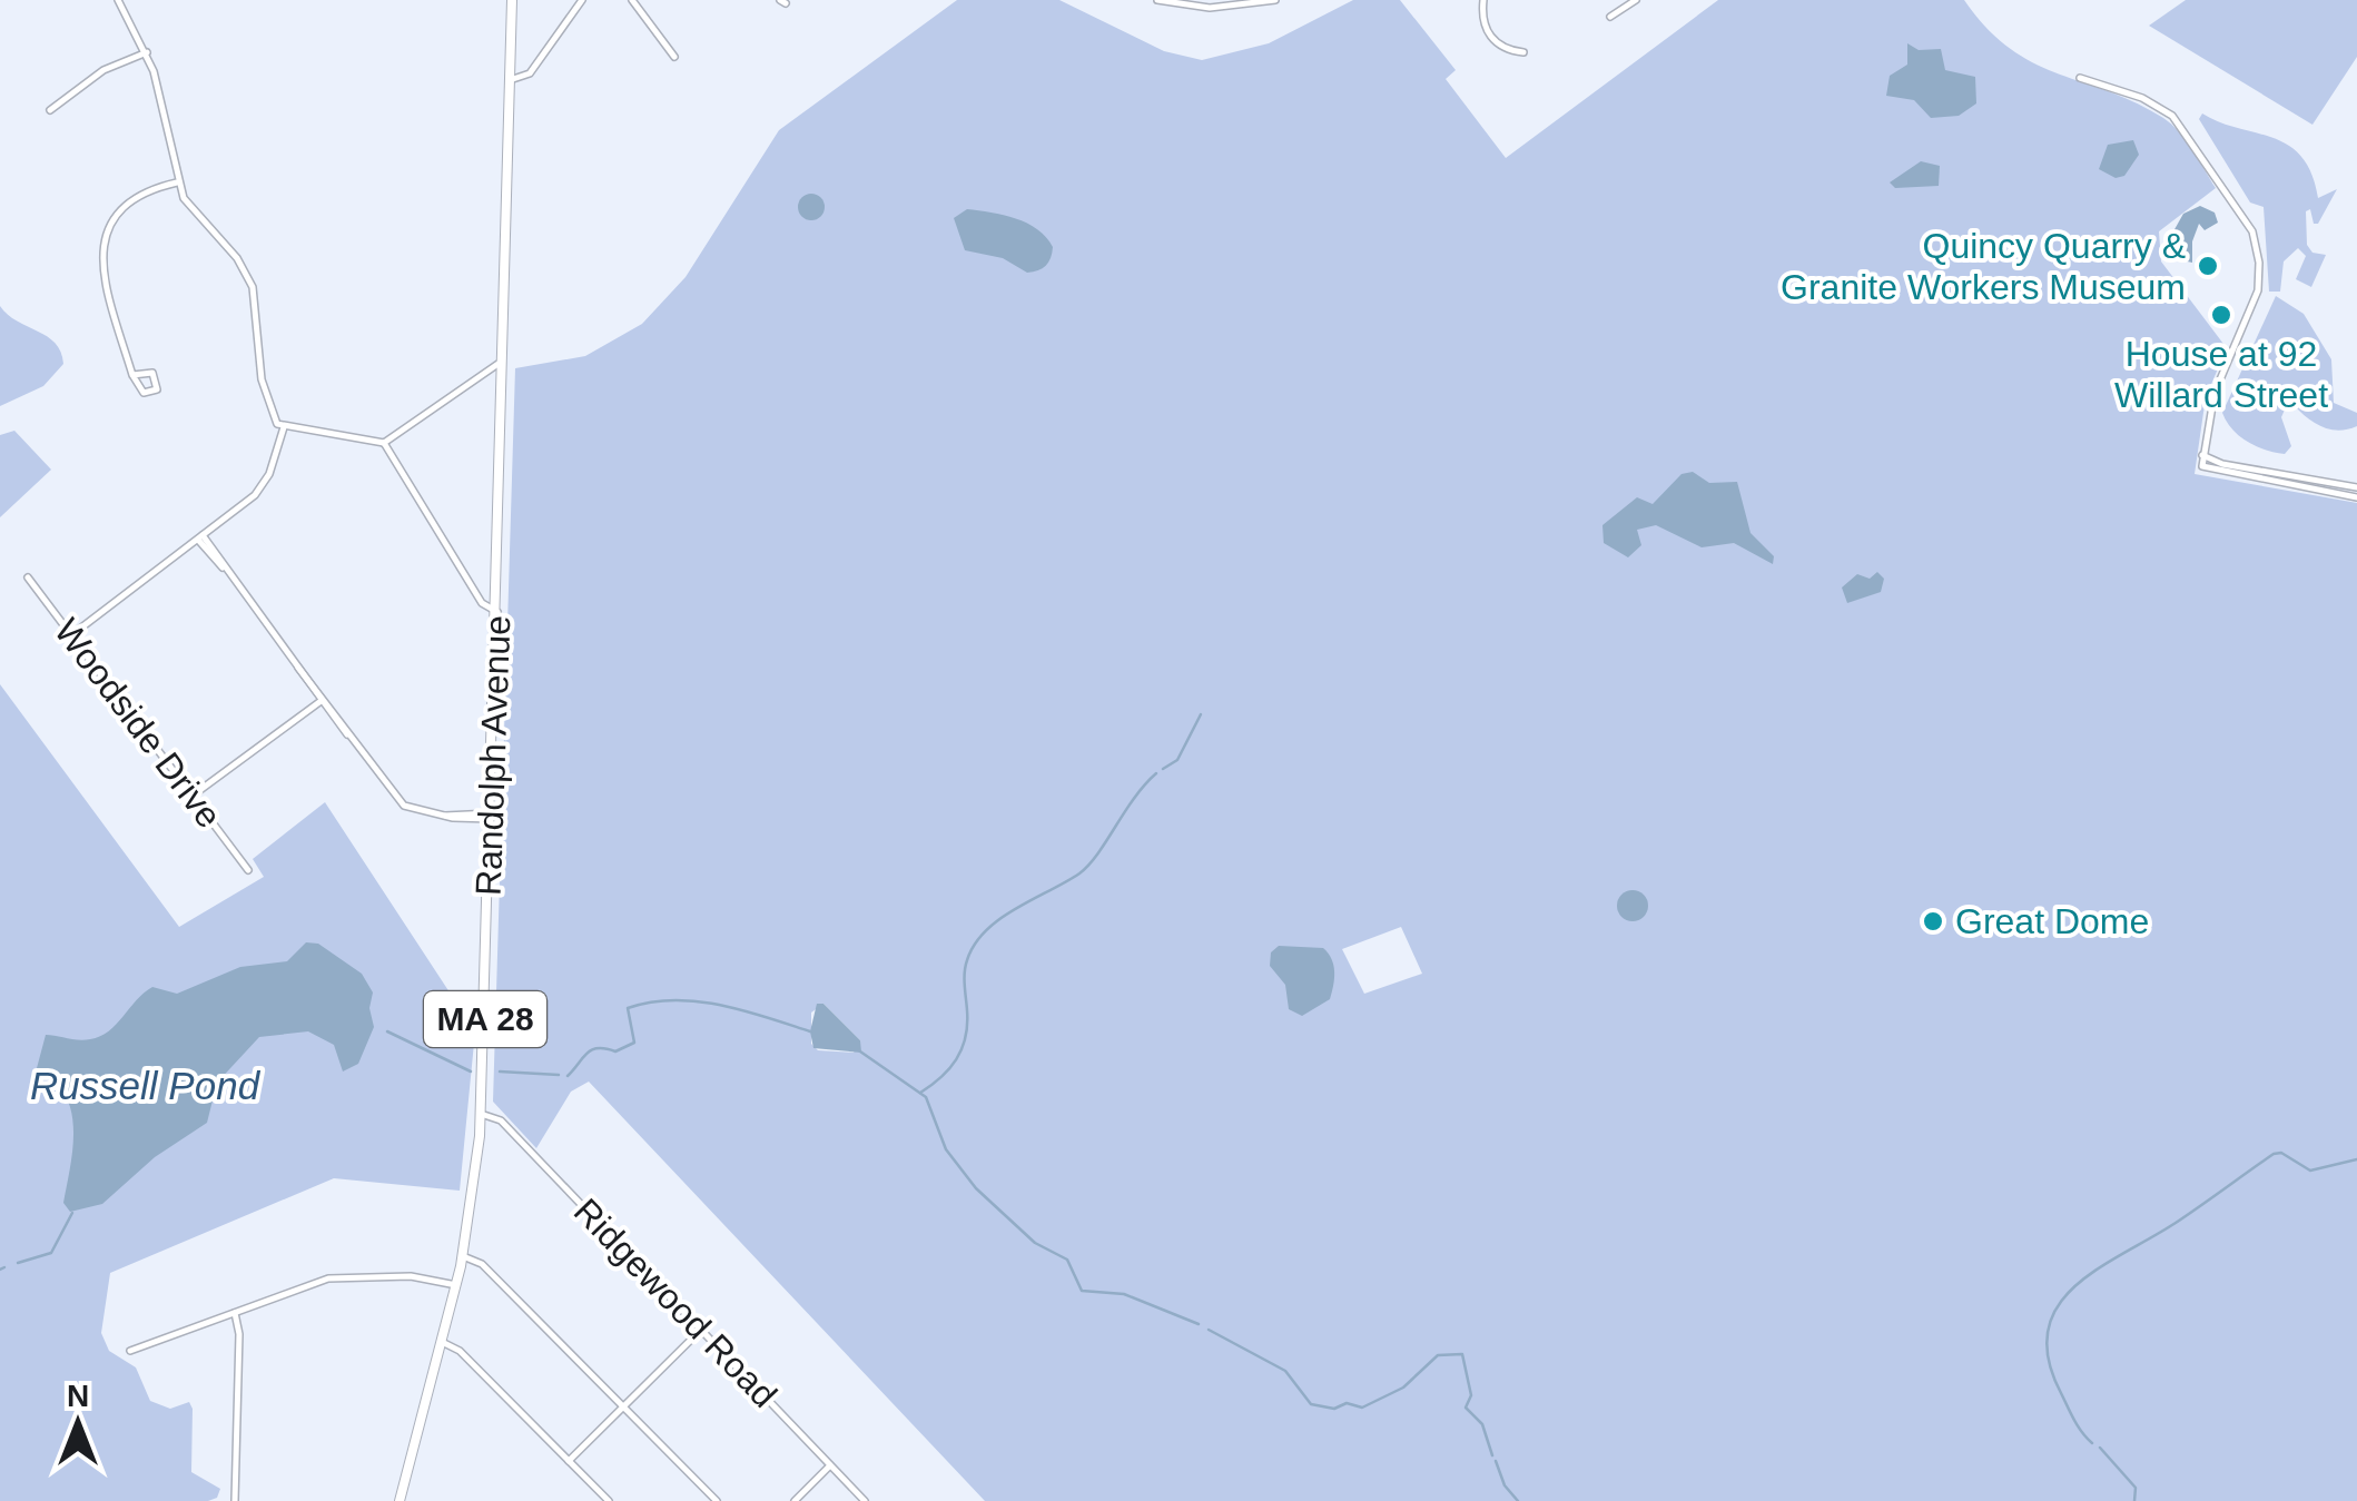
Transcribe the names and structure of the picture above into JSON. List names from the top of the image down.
{
  "streets": {
    "main road": ["Randolph Avenue", "MA 28"],
    "street": ["Woodside Drive", "Ridgewood Road"]
  },
  "crossings": [
    ["Randolph Avenue", "Ridgewood Road"]
  ],
  "water": ["Russell Pond"],
  "places": ["Quincy Quarry & Granite Workers Museum", "House at 92 Willard Street", "Great Dome"],
  "north": "top"
}
